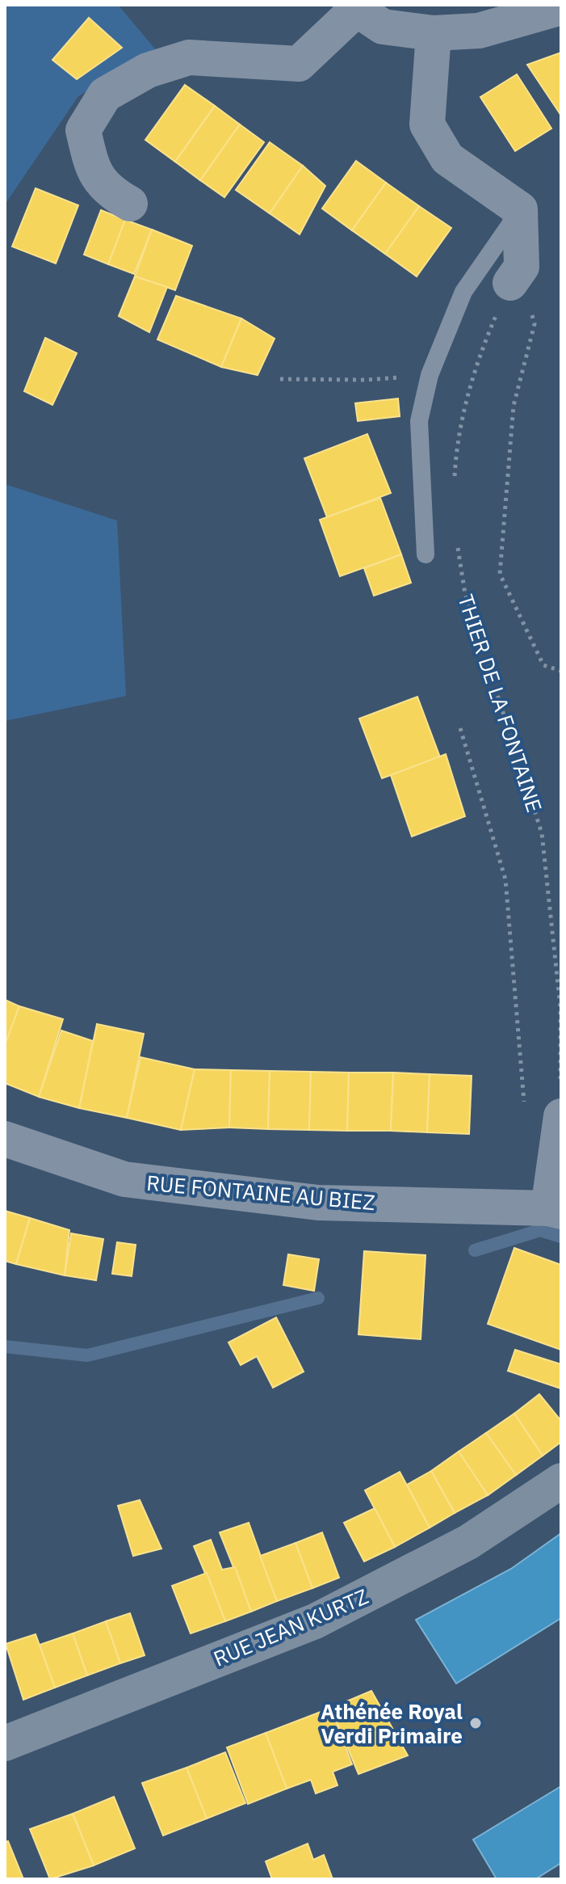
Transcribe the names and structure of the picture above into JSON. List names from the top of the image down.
{
  "streets": {
    "main road": ["RUE JEAN KURTZ"],
    "street": ["RUE FONTAINE AU BIEZ"],
    "path": ["THIER DE LA FONTAINE"]
  },
  "places": ["Athénée Royal Verdi Primaire"]
}
